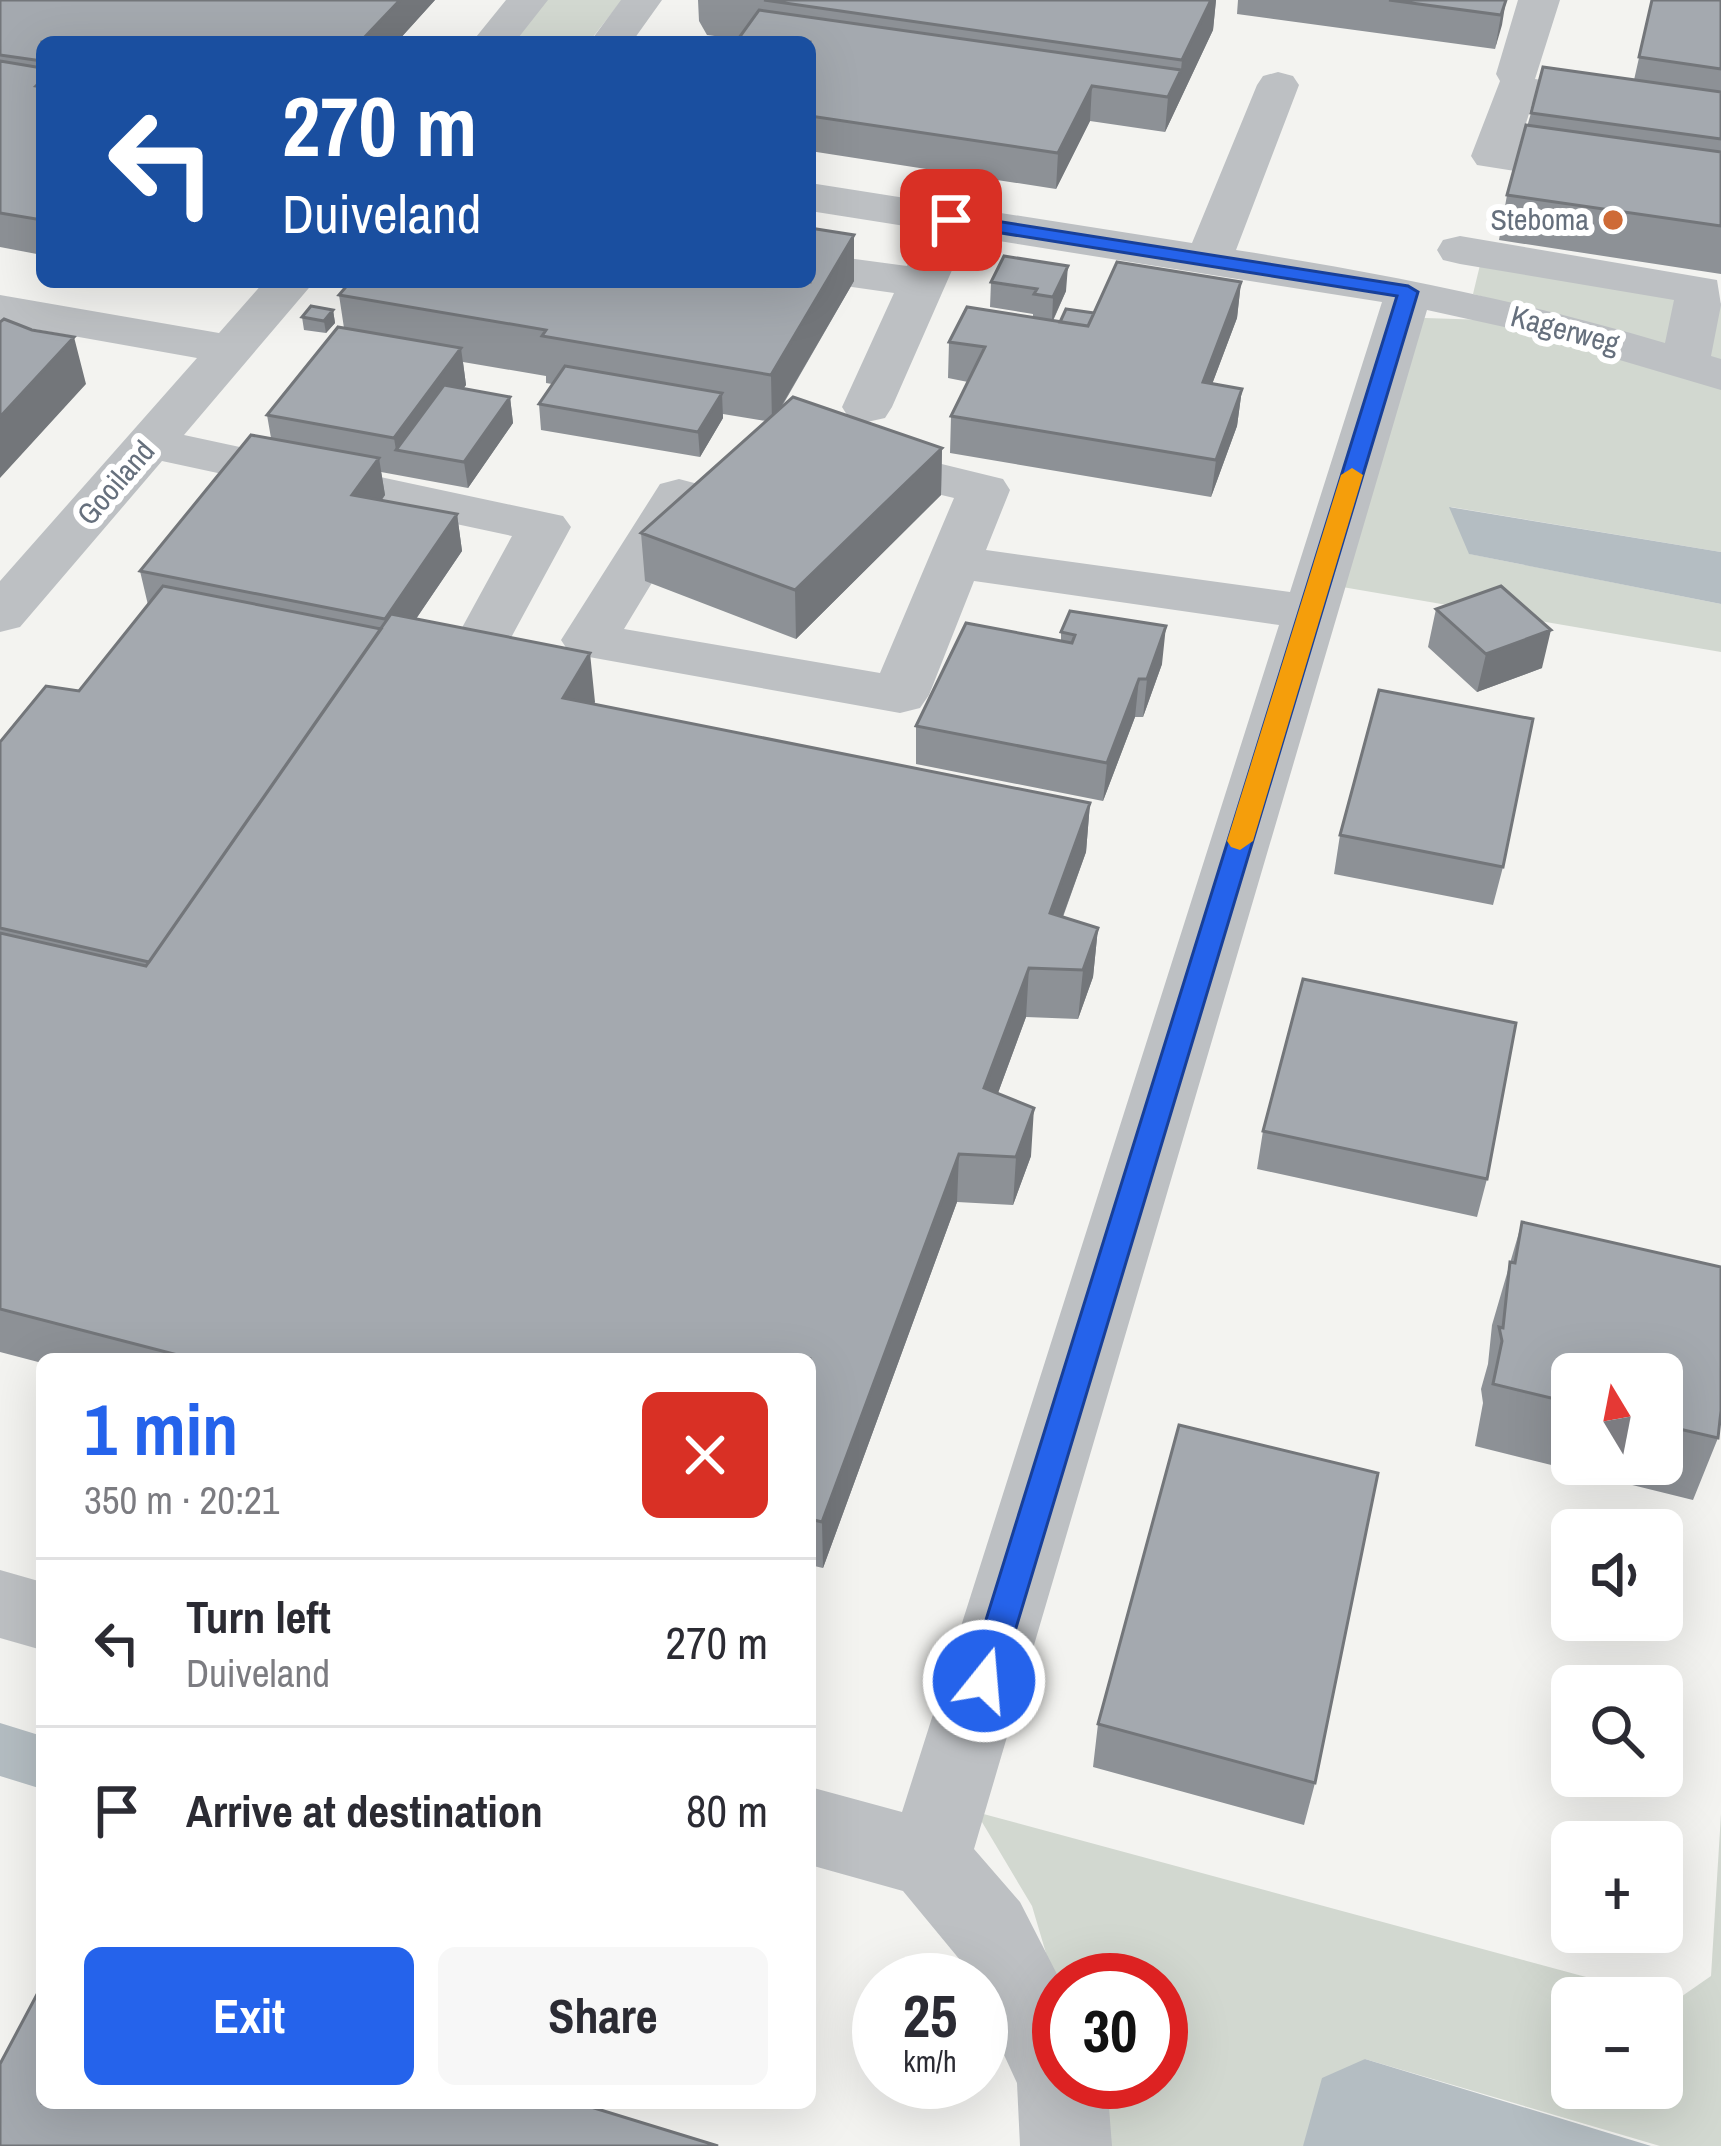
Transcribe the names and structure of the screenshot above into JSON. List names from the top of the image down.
{
  "streets": {
    "street": ["Kagerweg", "Gooiland"]
  },
  "places": ["Steboma"],
  "north": "top",
  "page": {
    "turn": ["270 m", "Duiveland"],
    "map_buttons": ["+", "−"],
    "heading": ["1 min", "350 m · 20:21"],
    "list": [
      {
        "name": "Turn left",
        "note": "Duiveland",
        "value": "270 m"
      },
      {
        "name": "Arrive at destination",
        "value": "80 m"
      }
    ],
    "buttons": ["Exit", "Share"],
    "speed": "25 km/h",
    "limit": "30"
  }
}
